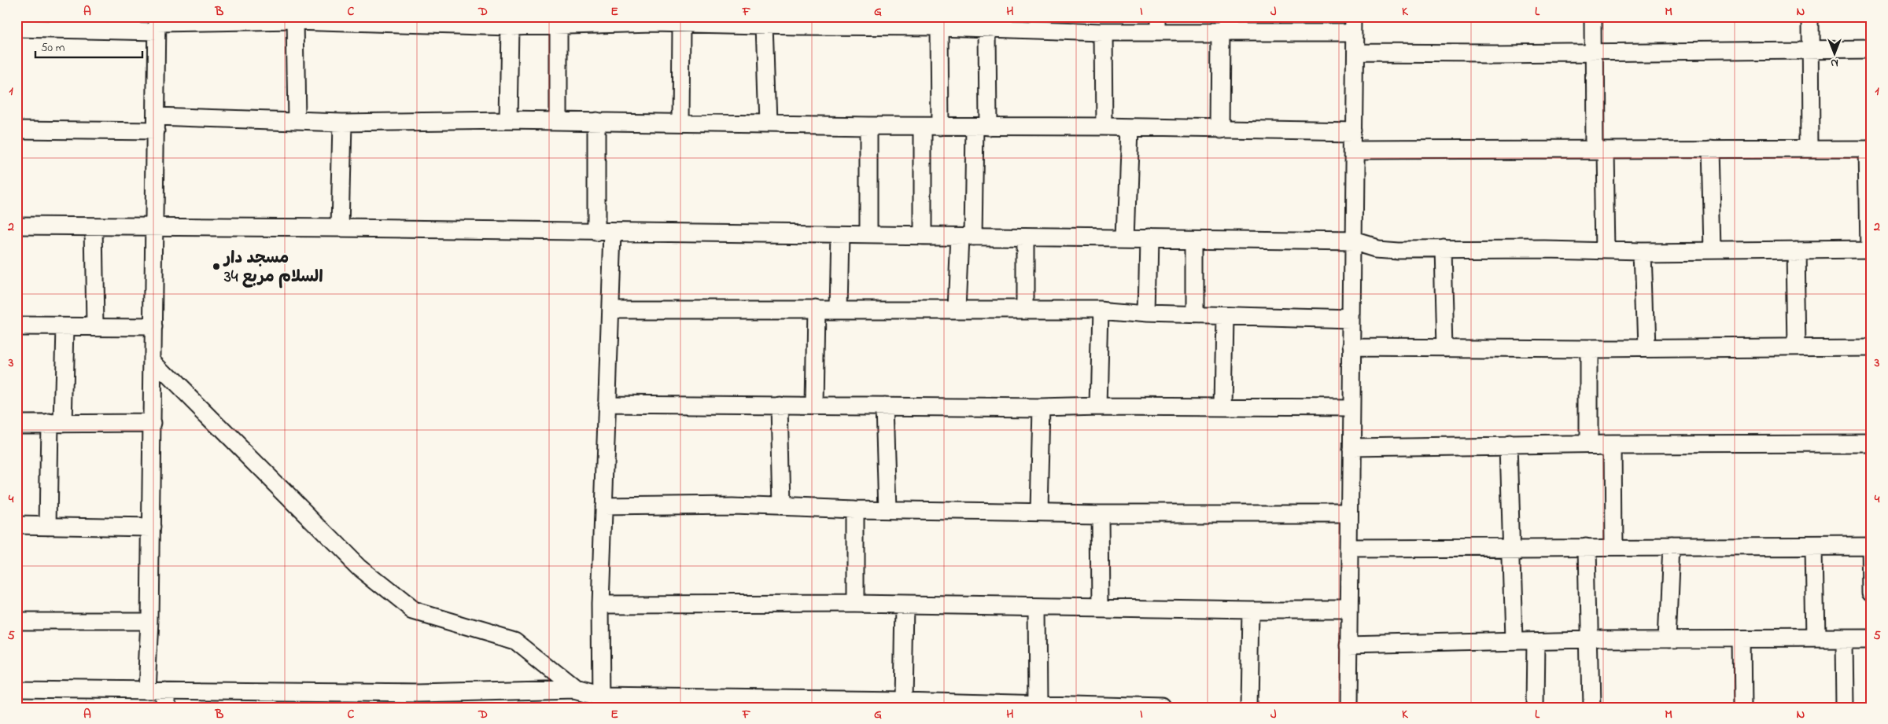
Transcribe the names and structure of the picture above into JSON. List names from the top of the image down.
{
  "places": ["مسجد دار السلام مربع 34"],
  "scale_bar": "50 m",
  "north": "bottom",
  "grid": {
    "columns": [
      "A",
      "B",
      "C",
      "D",
      "E",
      "F",
      "G",
      "H",
      "I",
      "J",
      "K",
      "L",
      "M",
      "N"
    ],
    "rows": [
      "1",
      "2",
      "3",
      "4",
      "5"
    ]
  }
}
